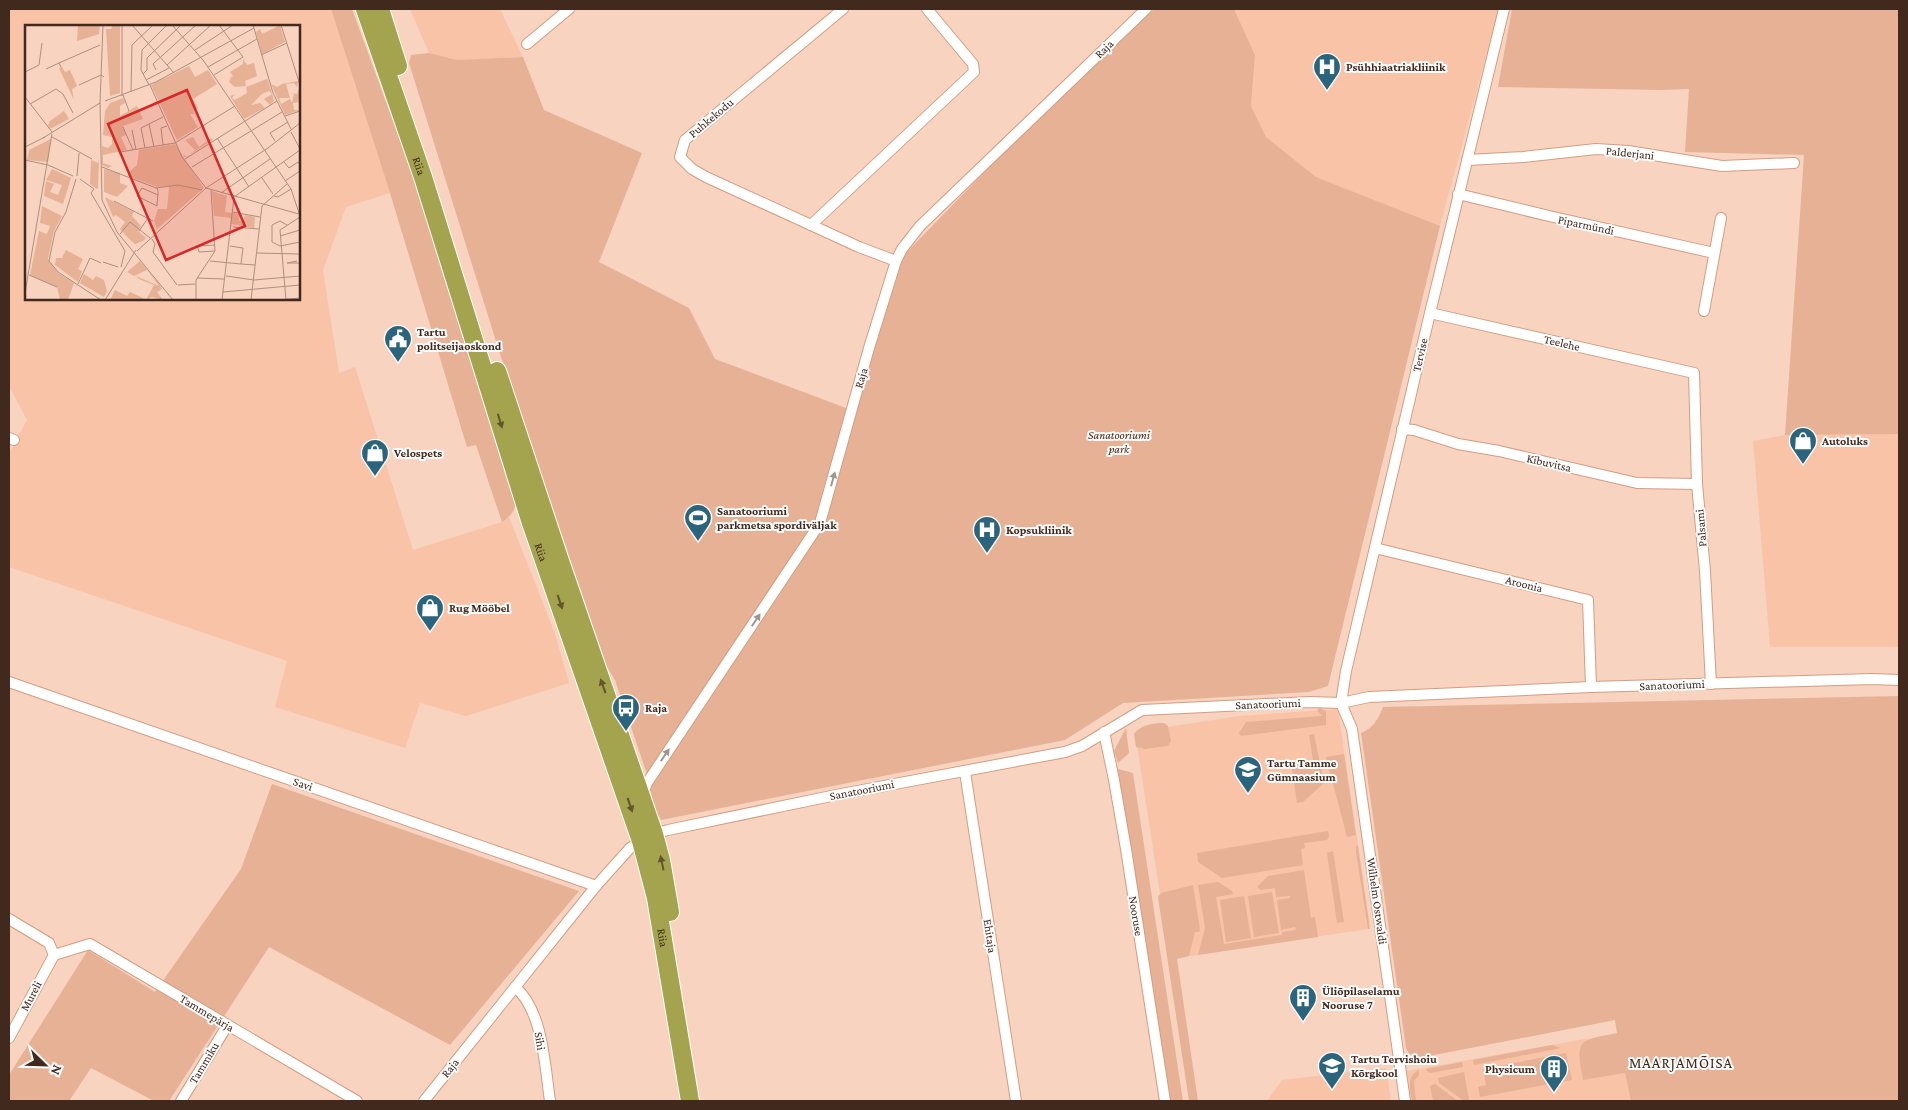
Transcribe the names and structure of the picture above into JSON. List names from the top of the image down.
{
  "streets": {
    "highway": ["Riia"],
    "street": [
      "Raja",
      "Puhkekodu",
      "Palderjani",
      "Piparmündi",
      "Teelehe",
      "Tervise",
      "Kibuvitsa",
      "Palsami",
      "Aroonia",
      "Sanatooriumi",
      "Savi",
      "Wilhelm Ostwaldi",
      "Nooruse",
      "Ehitaja",
      "Mureli",
      "Tammepärja",
      "Sihi",
      "Tammiku"
    ]
  },
  "crossings": [
    ["Raja", "Puhkekodu"],
    ["Raja", "Riia"],
    ["Raja", "Sanatooriumi"],
    ["Raja", "Savi"],
    ["Raja", "Sihi"],
    ["Palderjani", "Tervise"],
    ["Riia", "Sanatooriumi"],
    ["Piparmündi", "Tervise"],
    ["Teelehe", "Tervise"],
    ["Teelehe", "Palsami"],
    ["Tervise", "Kibuvitsa"],
    ["Tervise", "Aroonia"],
    ["Tervise", "Sanatooriumi"],
    ["Tervise", "Wilhelm Ostwaldi"],
    ["Kibuvitsa", "Palsami"],
    ["Palsami", "Sanatooriumi"],
    ["Aroonia", "Sanatooriumi"],
    ["Sanatooriumi", "Wilhelm Ostwaldi"],
    ["Sanatooriumi", "Nooruse"],
    ["Sanatooriumi", "Ehitaja"],
    ["Mureli", "Tammepärja"],
    ["Tammepärja", "Tammiku"]
  ],
  "one_way": ["Raja"],
  "districts": ["MAARJAMÕISA"],
  "parks": ["Sanatooriumi park"],
  "places": {
    "hospital": ["Psühhiaatriakliinik", "Kopsukliinik"],
    "public building": ["Tartu politseijaoskond"],
    "shop": ["Autoluks", "Velospets", "Rug Mööbel"],
    "sports": ["Sanatooriumi parkmetsa spordiväljak"],
    "bus stop": ["Raja"],
    "school or university": ["Tartu Tamme Gümnaasium", "Tartu Tervishoiu Kõrgkool"],
    "building": ["Üliõpilaselamu Nooruse 7", "Physicum"]
  },
  "north": "bottom right"
}
